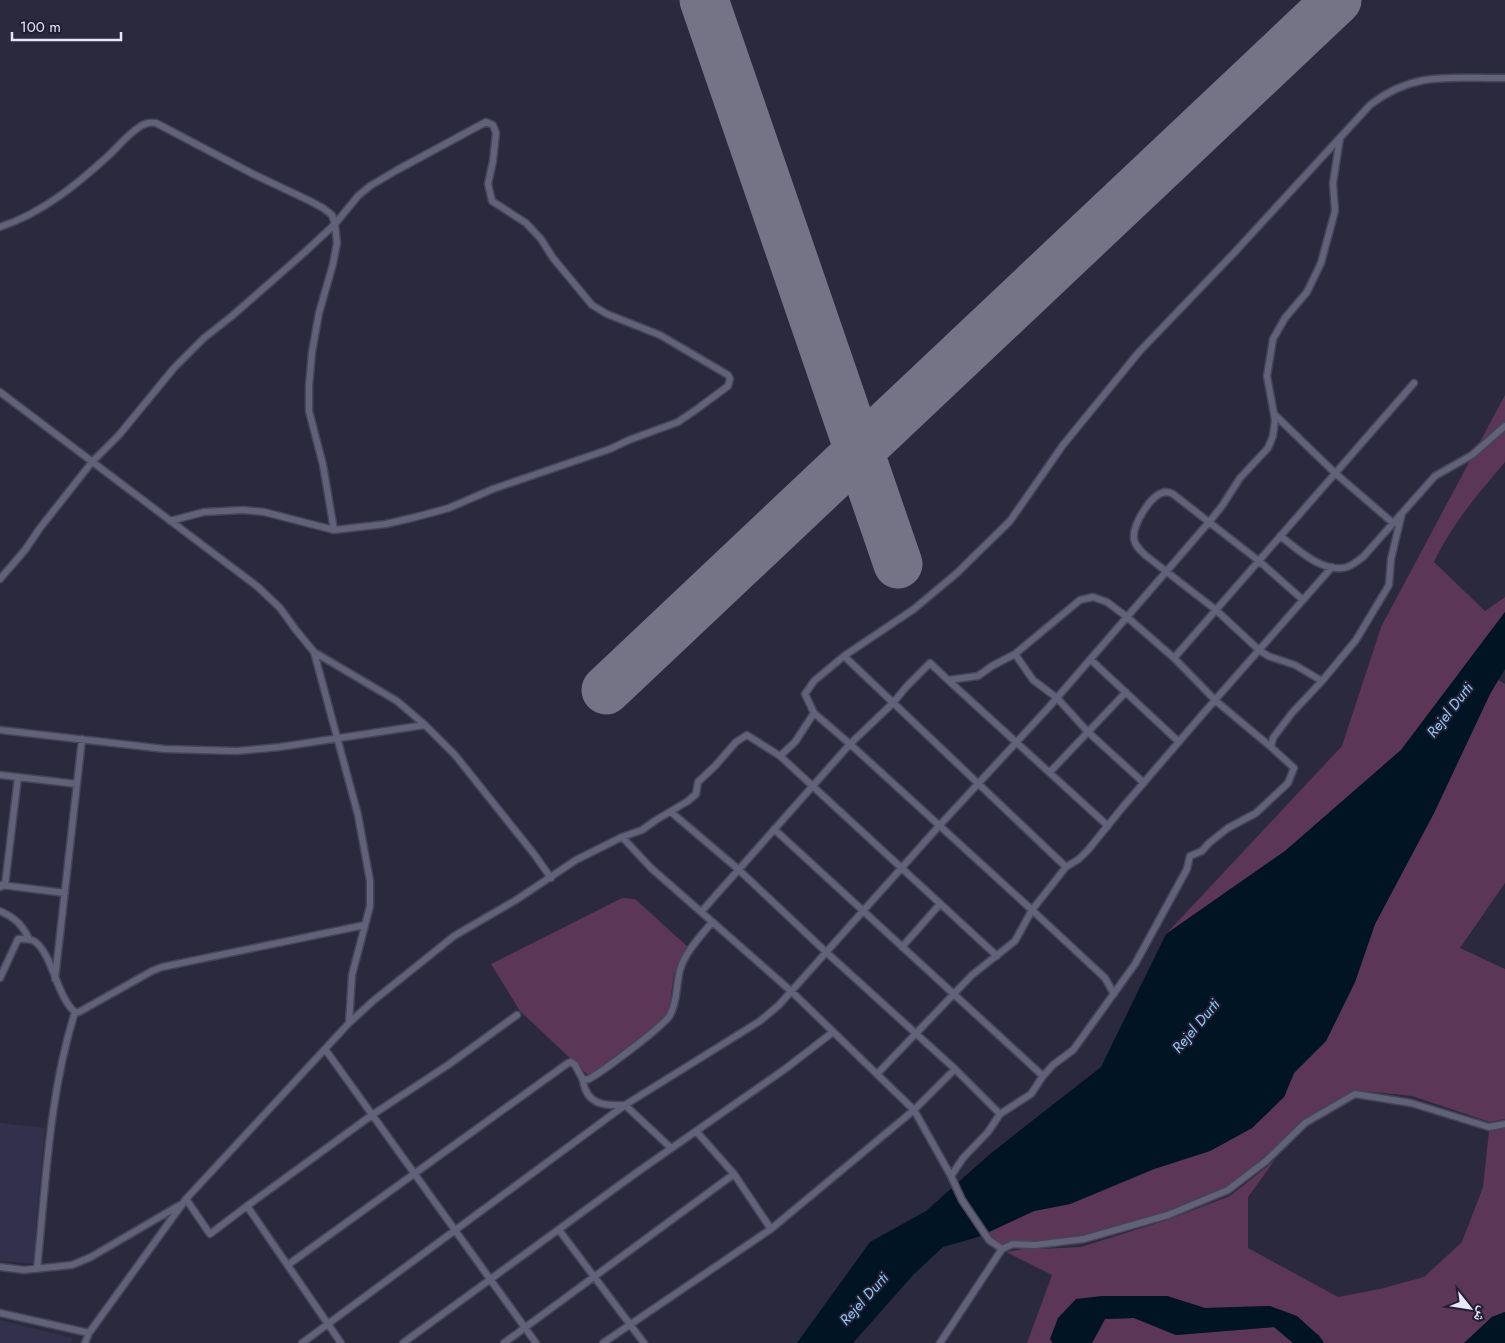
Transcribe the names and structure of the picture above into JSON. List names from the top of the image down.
{
  "water": ["Rejel Durti"],
  "scale_bar": "100 m",
  "north": "bottom right"
}
